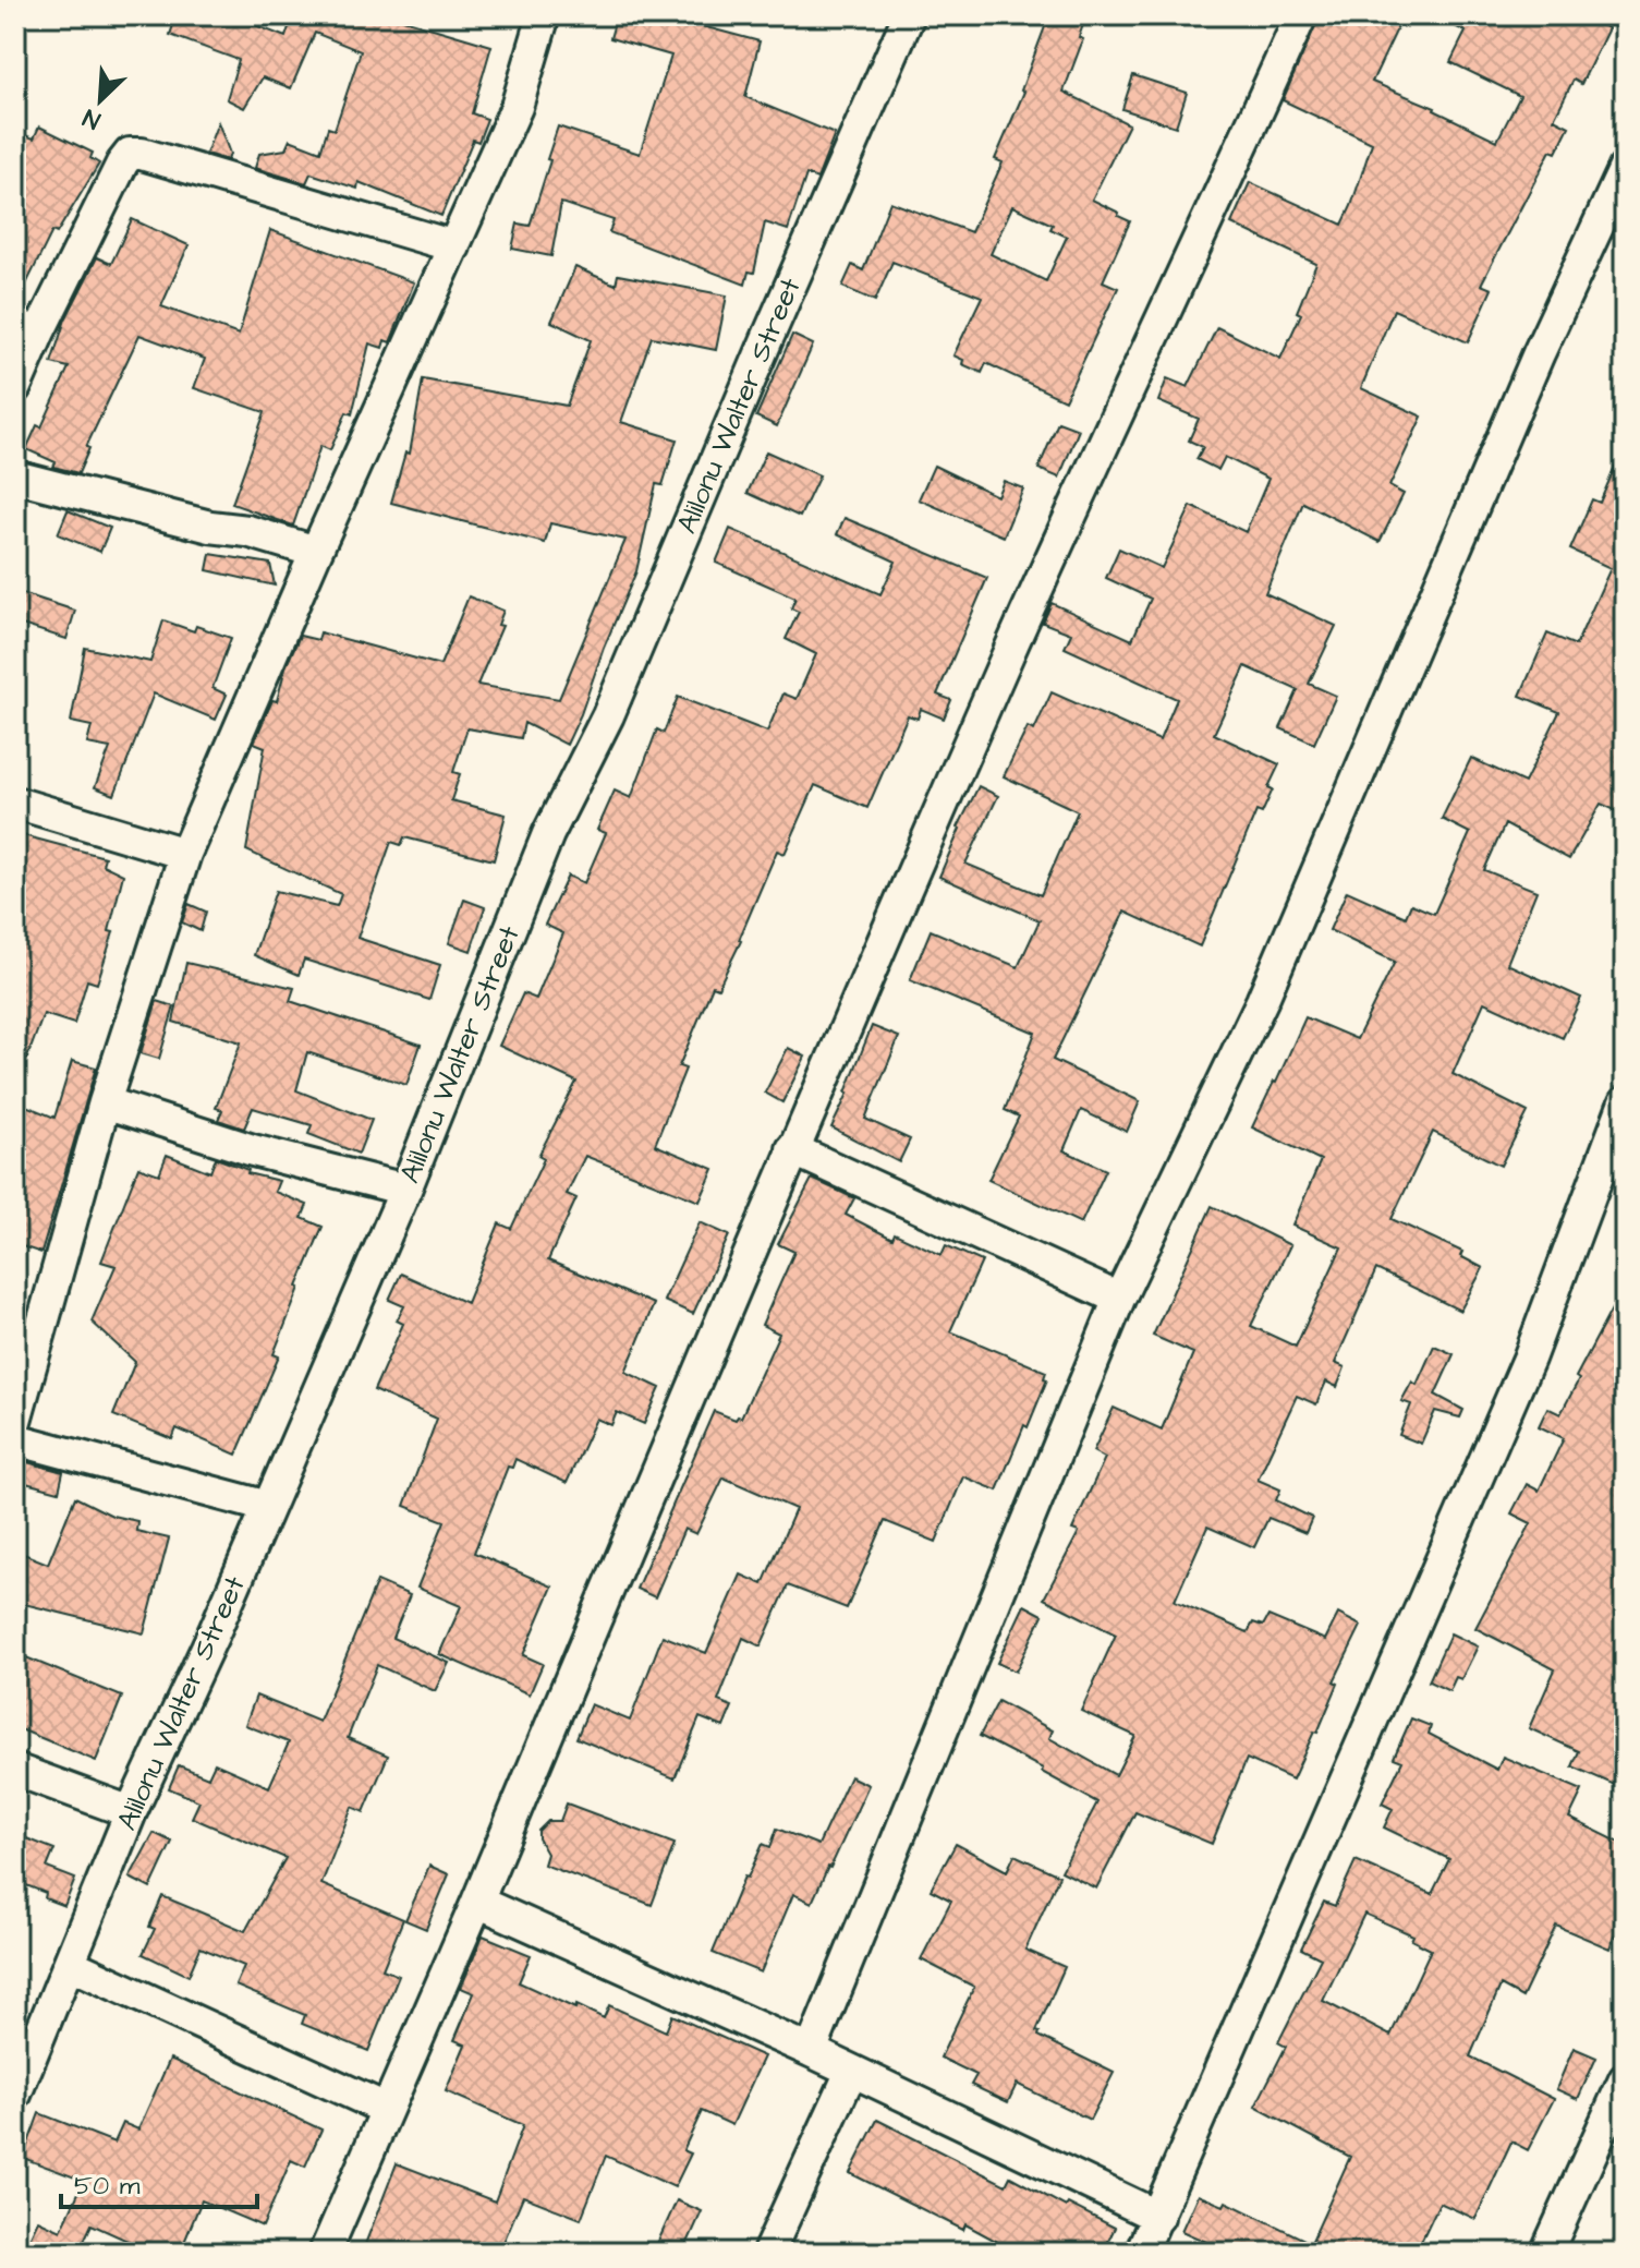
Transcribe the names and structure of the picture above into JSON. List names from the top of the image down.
{
  "streets": {
    "street": ["Alilonu Walter Street"]
  },
  "scale_bar": "50 m",
  "north": "bottom left"
}
